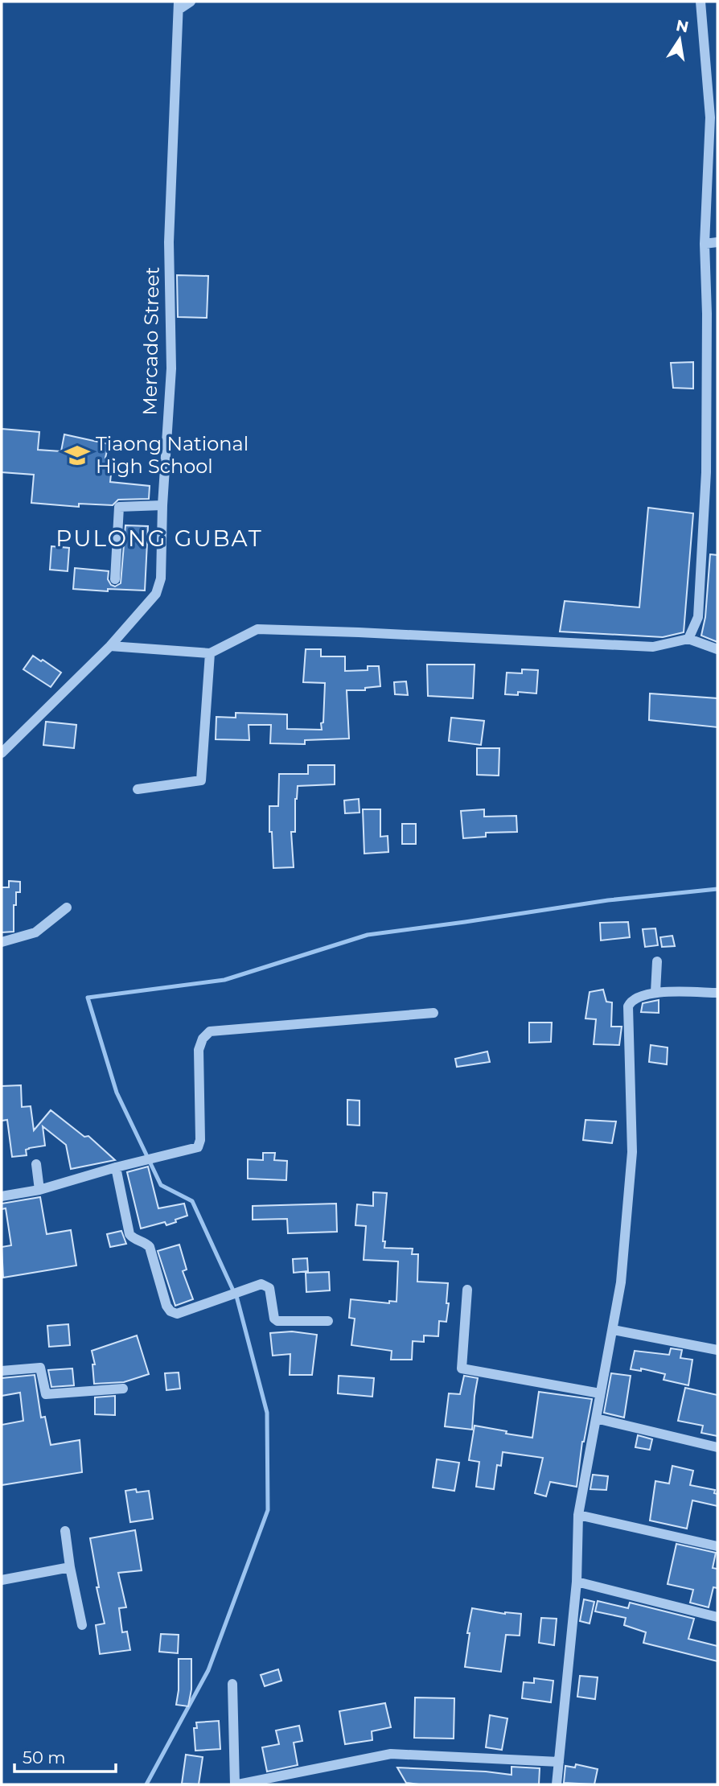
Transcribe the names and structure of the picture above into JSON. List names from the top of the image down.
{
  "streets": {
    "street": ["Mercado Street"]
  },
  "districts": ["PULONG GUBAT"],
  "places": {
    "school or university": ["Tiaong National High School"]
  },
  "scale_bar": "50 m",
  "north": "top"
}
